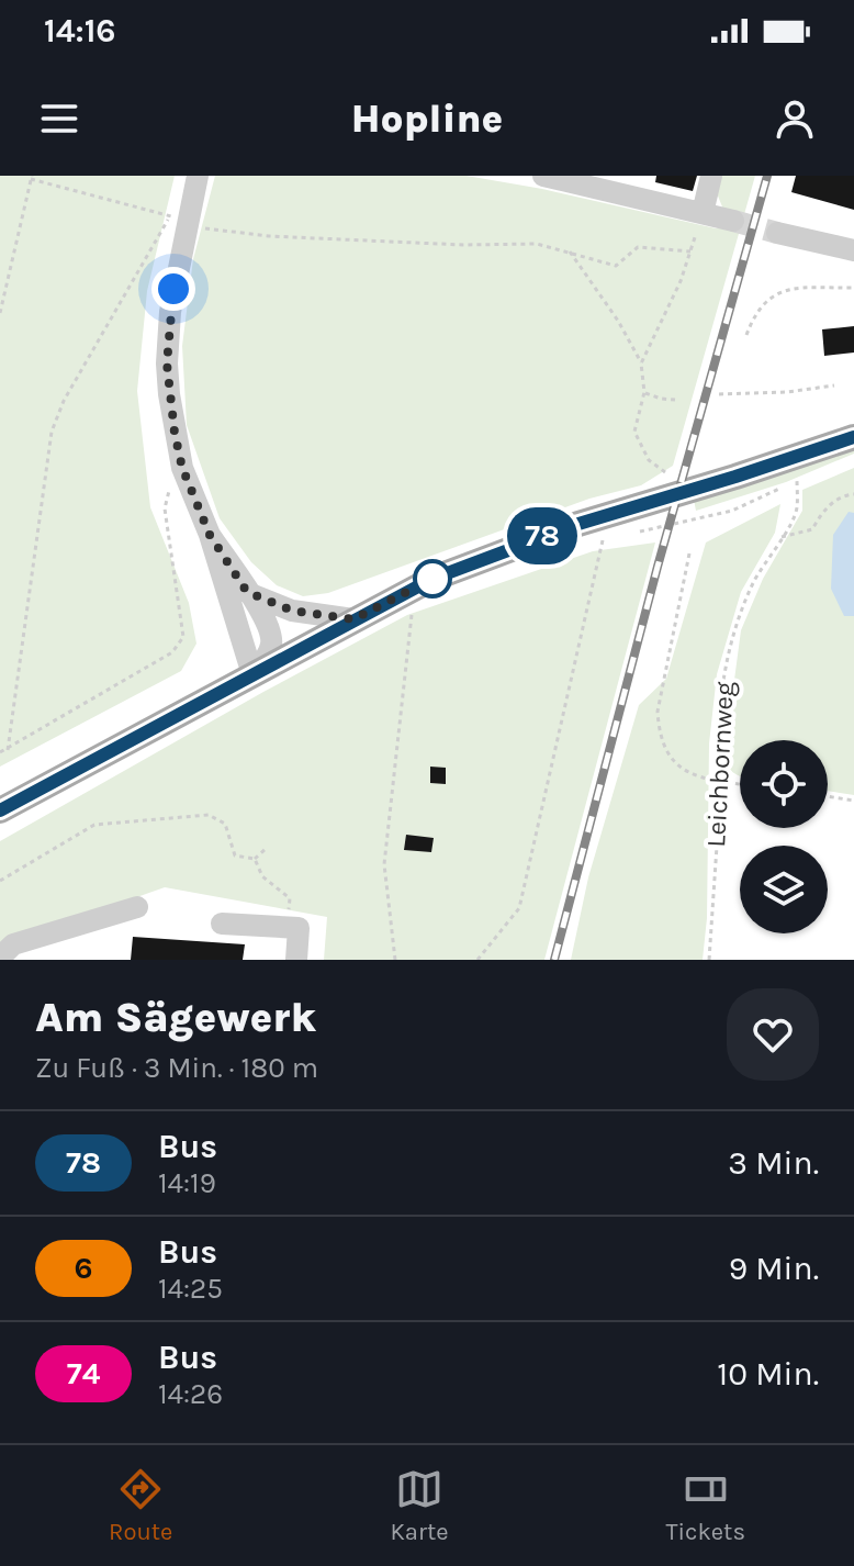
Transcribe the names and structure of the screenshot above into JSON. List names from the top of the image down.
{
  "streets": {
    "path": ["Leichbornweg"]
  },
  "lines": ["bus line 78"],
  "page": {
    "status": "14:16",
    "header": "Hopline",
    "on_map": "78",
    "heading": ["Am Sägewerk", "Zu Fuß · 3 Min. · 180 m"],
    "list": [
      {
        "mark": "78",
        "name": "Bus",
        "note": "14:19",
        "value": "3 Min."
      },
      {
        "mark": "6",
        "name": "Bus",
        "note": "14:25",
        "value": "9 Min."
      },
      {
        "mark": "74",
        "name": "Bus",
        "note": "14:26",
        "value": "10 Min."
      }
    ],
    "tabs": ["Route", "Karte", "Tickets"]
  }
}
